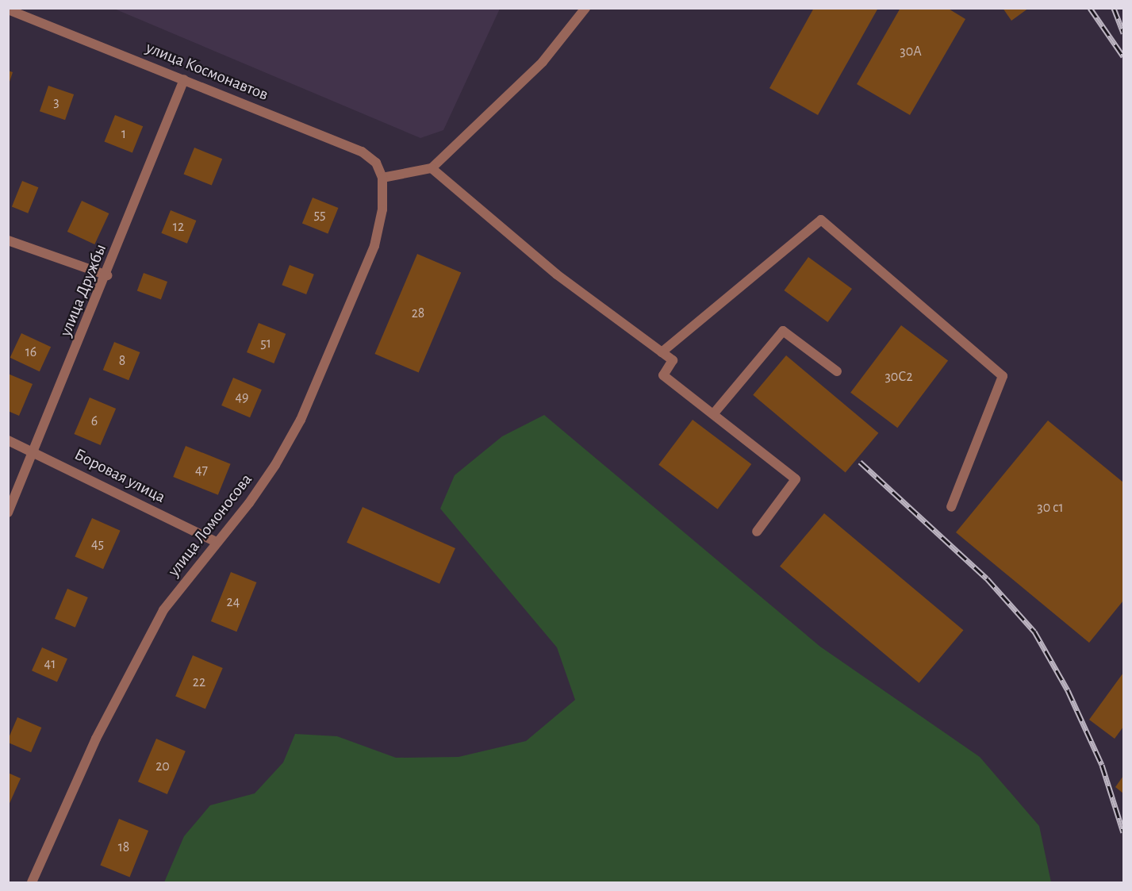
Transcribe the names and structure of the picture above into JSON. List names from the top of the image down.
{
  "streets": {
    "street": [
      "улица Космонавтов",
      "улица Дружбы",
      "Боровая улица",
      "улица Ломоносова"
    ]
  },
  "crossings": [
    ["улица Космонавтов", "улица Дружбы"],
    ["улица Космонавтов", "улица Ломоносова"],
    ["улица Дружбы", "Боровая улица"],
    ["Боровая улица", "улица Ломоносова"]
  ],
  "house_numbers": [
    "30А",
    "3",
    "1",
    "55",
    "12",
    "28",
    "51",
    "16",
    "8",
    "30С2",
    "49",
    "6",
    "47",
    "30 с1",
    "45",
    "24",
    "41",
    "22",
    "20",
    "18"
  ]
}
